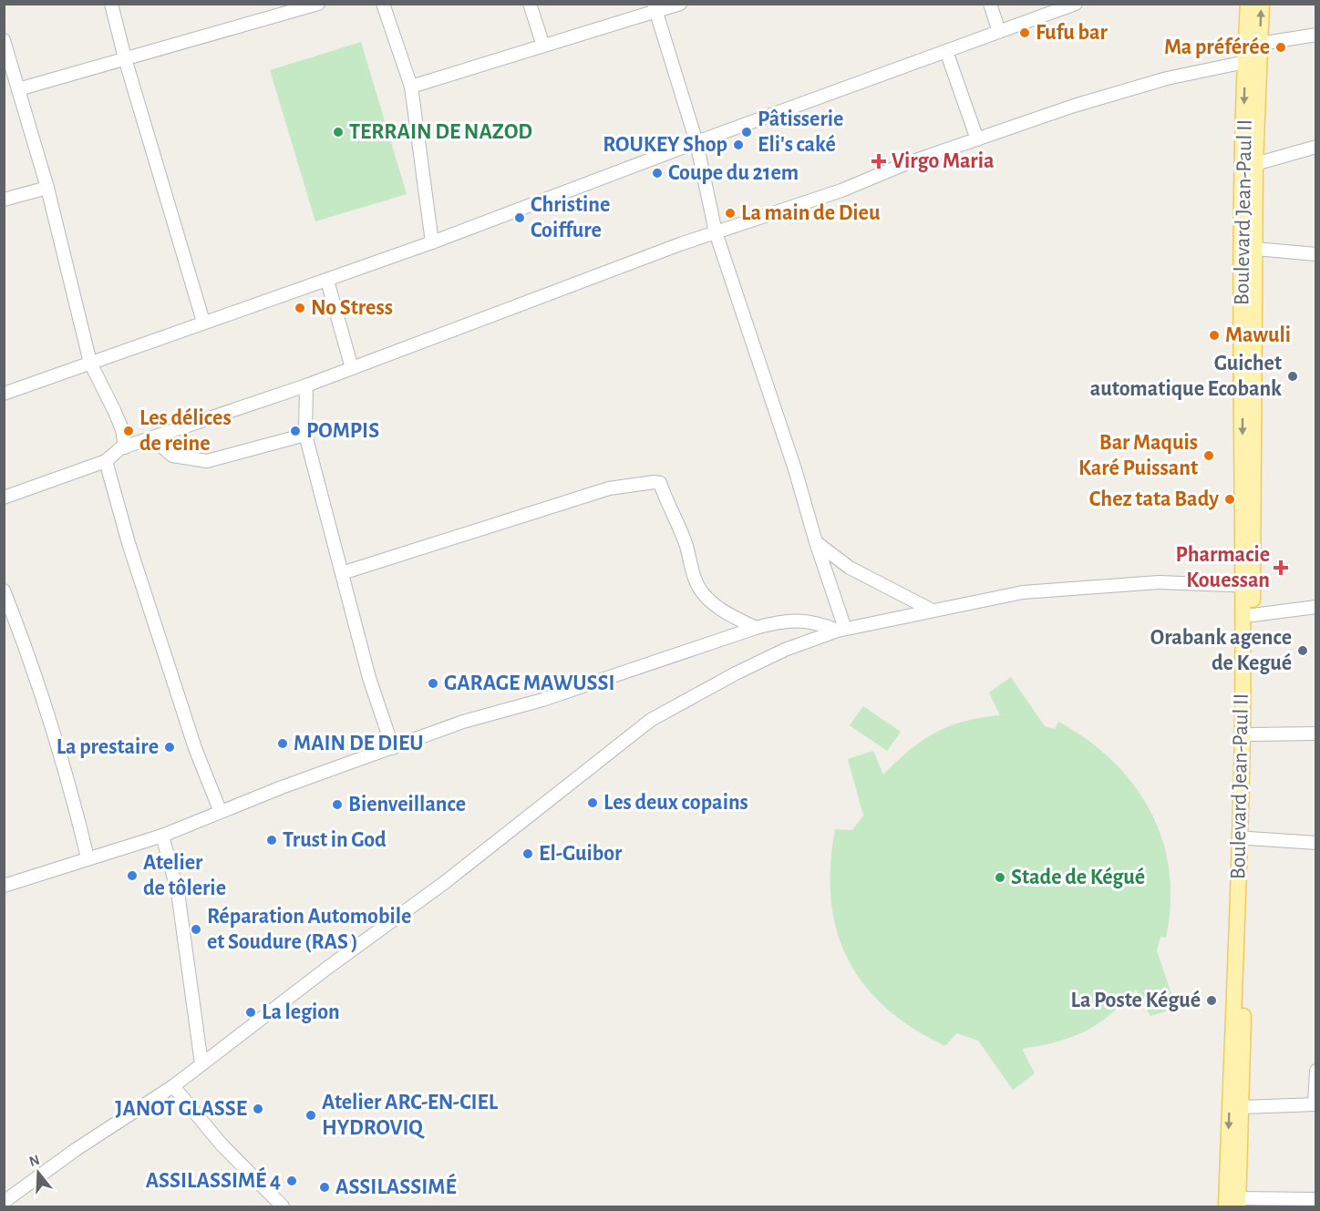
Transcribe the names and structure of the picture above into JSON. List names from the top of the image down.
{
  "streets": {
    "main road": ["Boulevard Jean-Paul II"]
  },
  "places": {
    "other": [
      "Fufu bar",
      "Ma préférée",
      "TERRAIN DE NAZOD",
      "Pâtisserie Eli's caké",
      "ROUKEY Shop",
      "Coupe du 21em",
      "La main de Dieu",
      "Christine Coiffure",
      "No Stress",
      "Mawuli",
      "Guichet automatique Ecobank",
      "Les délices de reine",
      "POMPIS",
      "Bar Maquis Karé Puissant",
      "Chez tata Bady",
      "Orabank agence de Kegué",
      "GARAGE MAWUSSI",
      "MAIN DE DIEU",
      "La prestaire",
      "Les deux copains",
      "Bienveillance",
      "Trust in God",
      "El-Guibor",
      "Atelier de tôlerie",
      "Stade de Kégué",
      "Réparation Automobile et Soudure (RAS )",
      "La Poste Kégué",
      "La legion",
      "JANOT GLASSE",
      "Atelier ARC-EN-CIEL HYDROVIQ",
      "ASSILASSIMÉ 4",
      "ASSILASSIMÉ"
    ],
    "health": ["Virgo Maria", "Pharmacie Kouessan"]
  },
  "north": "top"
}
